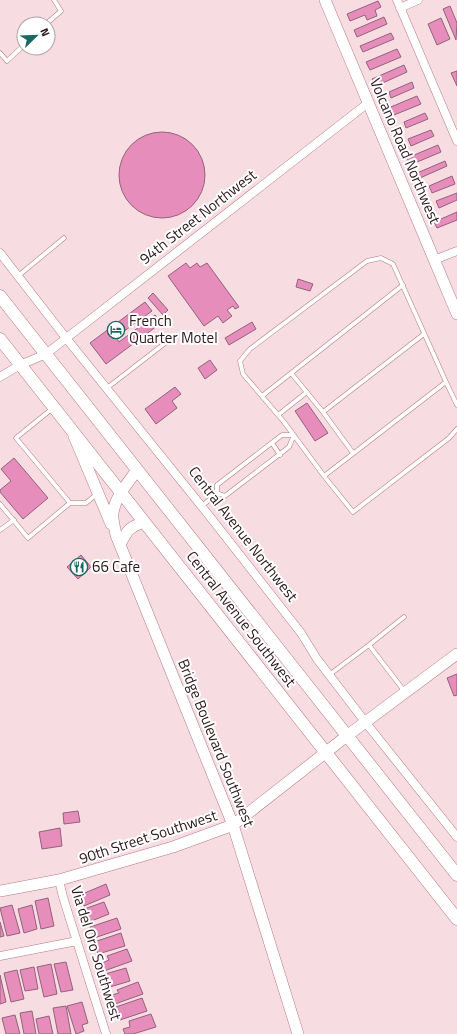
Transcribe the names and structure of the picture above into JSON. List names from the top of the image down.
{
  "streets": {
    "main road": ["Central Avenue Southwest"],
    "street": [
      "Volcano Road Northwest",
      "94th Street Northwest",
      "Central Avenue Northwest",
      "Bridge Boulevard Southwest",
      "90th Street Southwest",
      "Via del Oro Southwest"
    ]
  },
  "crossings": [
    ["Volcano Road Northwest", "94th Street Northwest"],
    ["94th Street Northwest", "Central Avenue Northwest"],
    ["94th Street Northwest", "Central Avenue Southwest"],
    ["Central Avenue Northwest", "90th Street Southwest"],
    ["Central Avenue Southwest", "Bridge Boulevard Southwest"],
    ["Central Avenue Southwest", "90th Street Southwest"],
    ["Bridge Boulevard Southwest", "90th Street Southwest"],
    ["90th Street Southwest", "Via del Oro Southwest"]
  ],
  "places": {
    "hotel": ["French Quarter Motel"],
    "restaurant": ["66 Cafe"]
  },
  "north": "top right"
}
